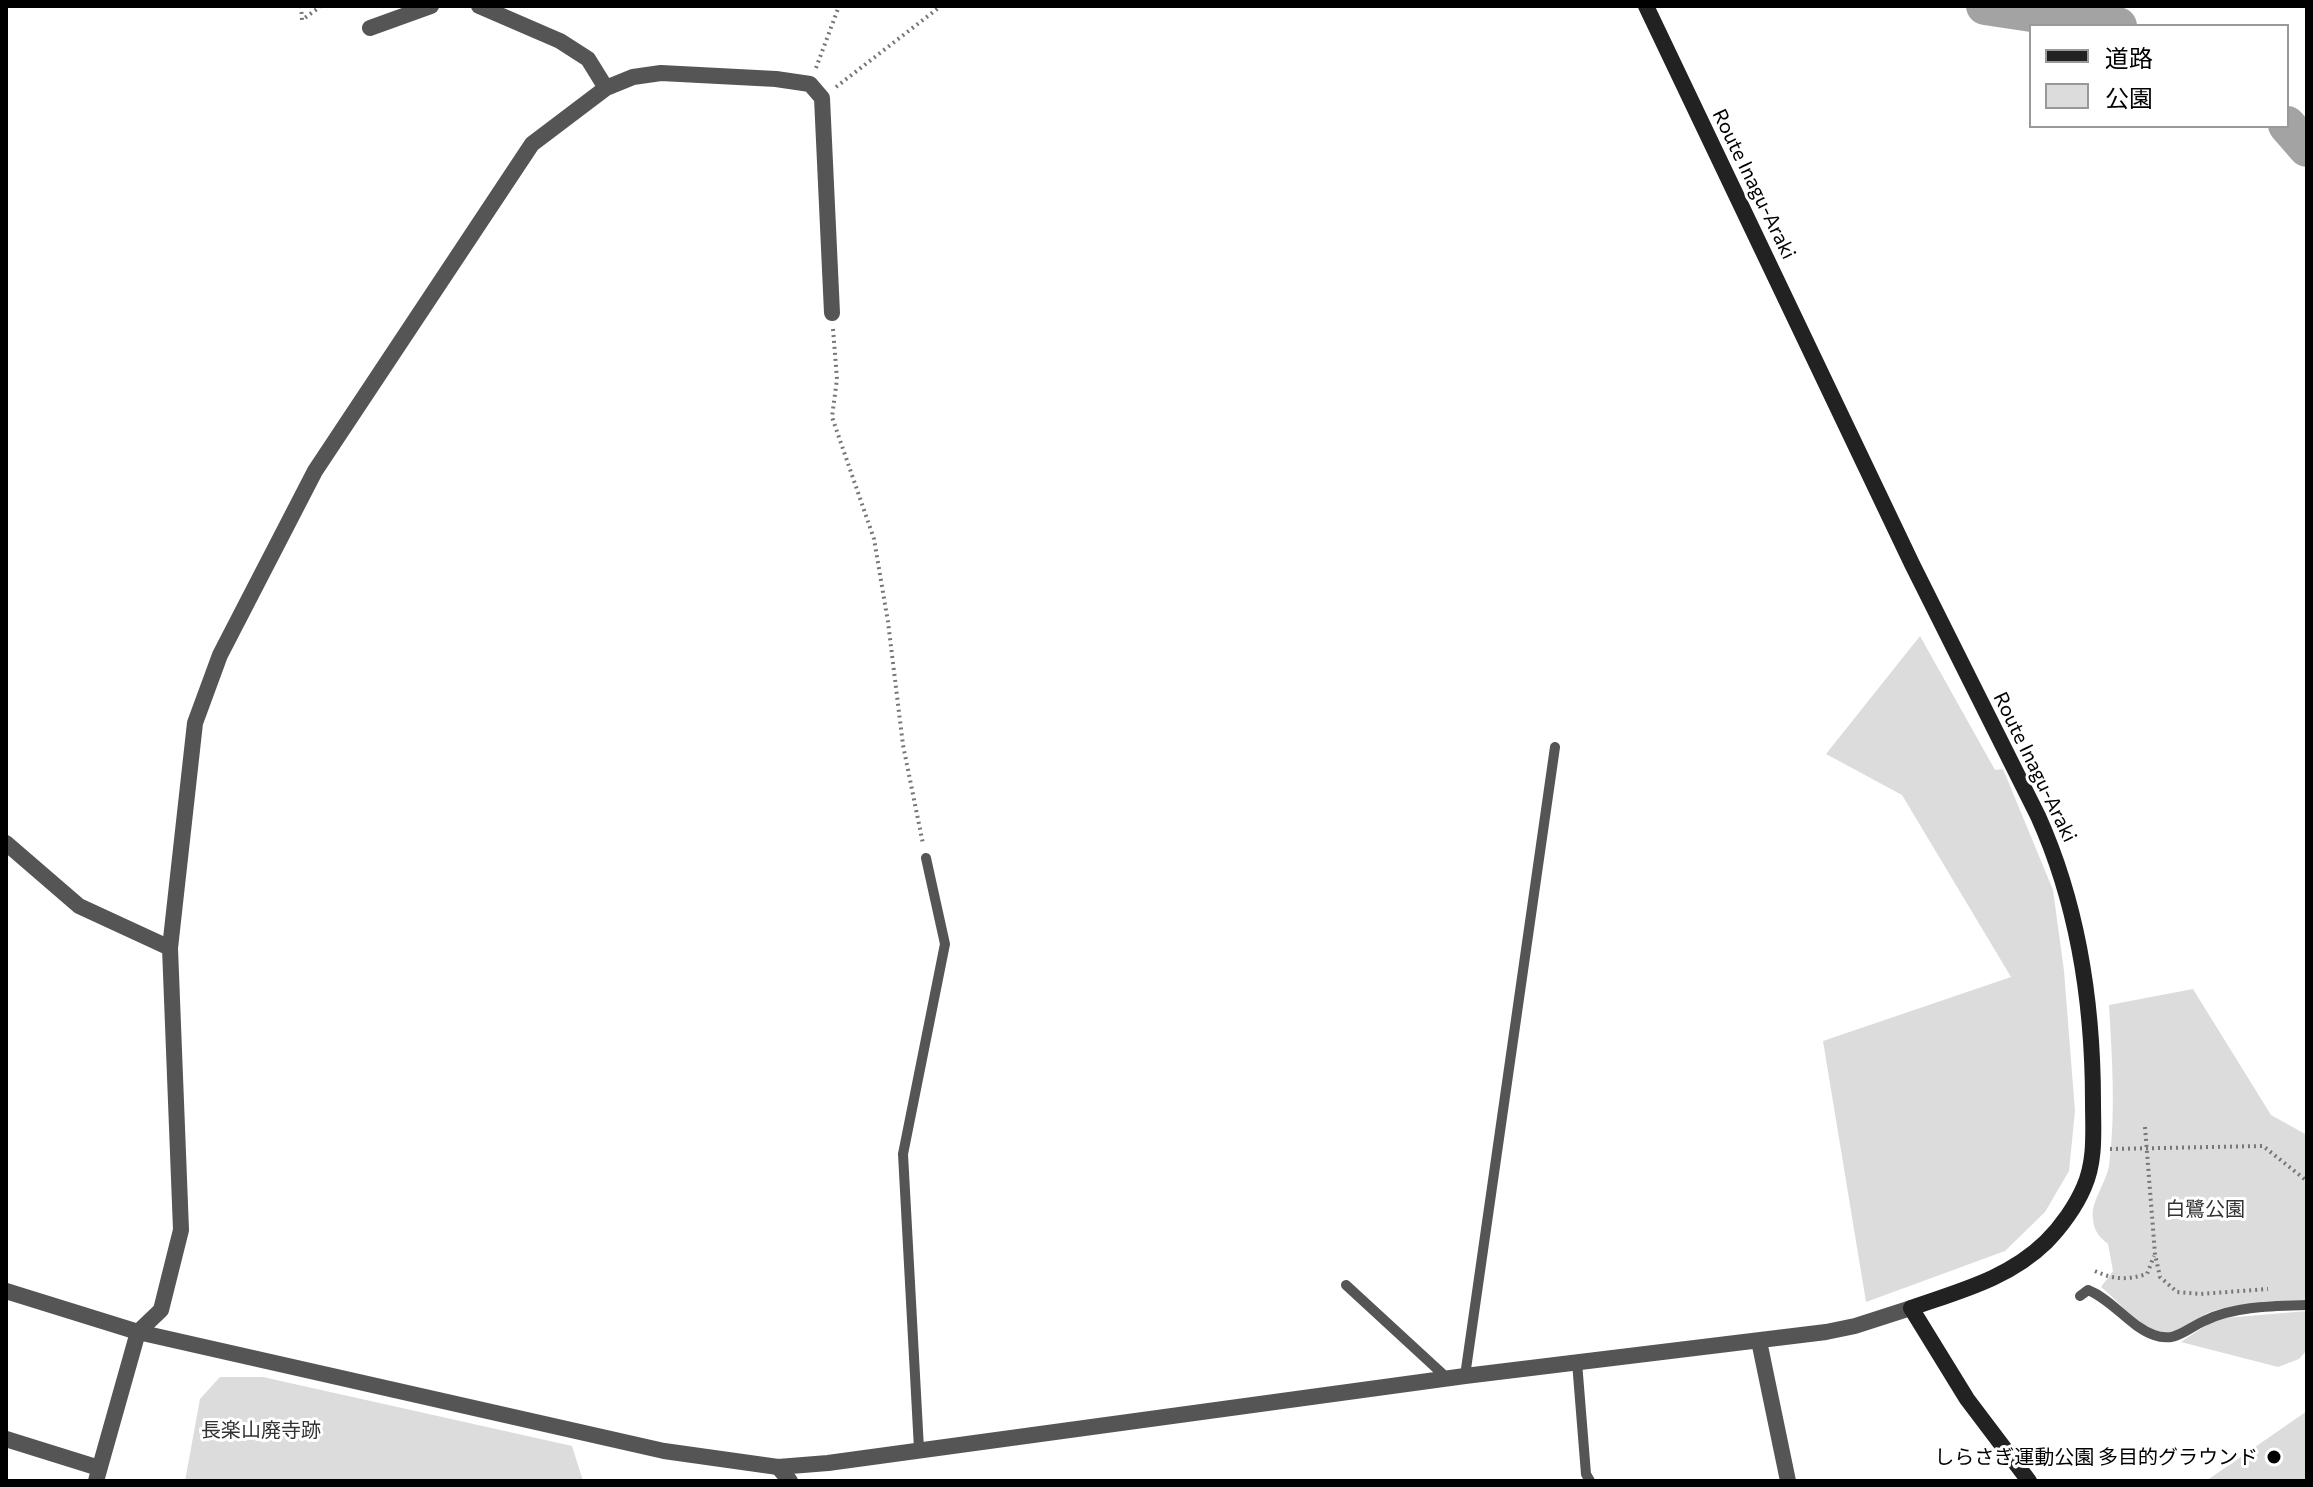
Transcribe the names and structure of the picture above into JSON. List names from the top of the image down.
{
  "streets": {
    "main road": ["Route Inagu-Araki"]
  },
  "parks": ["白鷺公園", "長楽山廃寺跡"],
  "places": ["しらさぎ運動公園 多目的グラウンド"],
  "legend": ["道路", "公園"]
}
